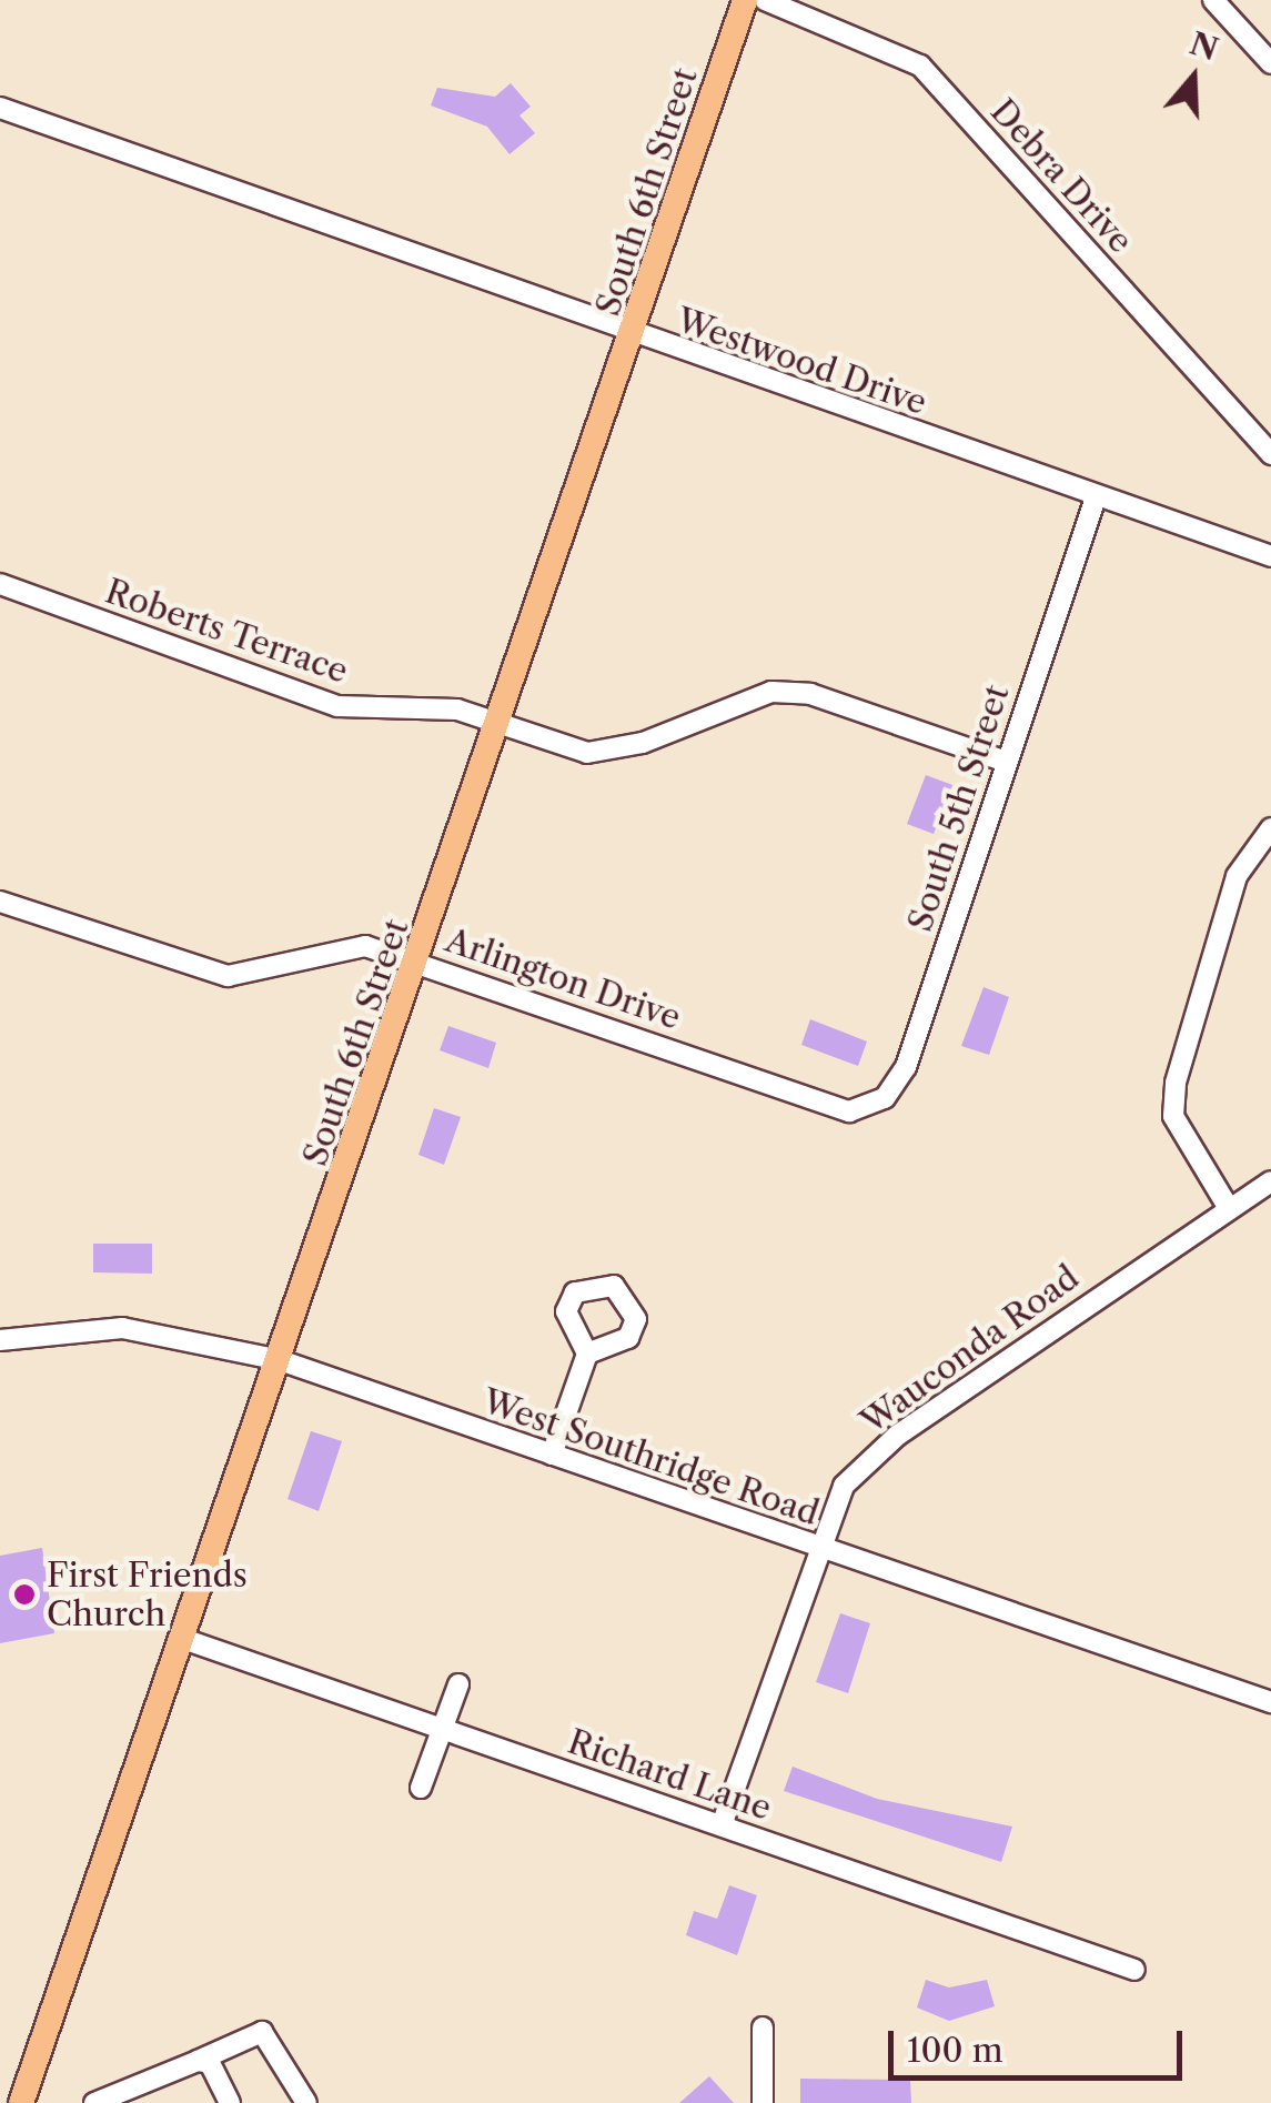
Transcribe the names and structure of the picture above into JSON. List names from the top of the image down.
{
  "streets": {
    "main road": ["South 6th Street"],
    "street": [
      "Debra Drive",
      "Westwood Drive",
      "Roberts Terrace",
      "South 5th Street",
      "Arlington Drive",
      "Wauconda Road",
      "West Southridge Road",
      "Richard Lane"
    ]
  },
  "crossings": [
    ["South 6th Street", "Westwood Drive"],
    ["South 6th Street", "Roberts Terrace"],
    ["South 6th Street", "Arlington Drive"],
    ["South 6th Street", "West Southridge Road"],
    ["South 6th Street", "Richard Lane"],
    ["Westwood Drive", "South 5th Street"],
    ["Roberts Terrace", "South 5th Street"],
    ["South 5th Street", "Arlington Drive"],
    ["Wauconda Road", "West Southridge Road"],
    ["Wauconda Road", "Richard Lane"]
  ],
  "places": ["First Friends Church"],
  "scale_bar": "100 m",
  "north": "top"
}
